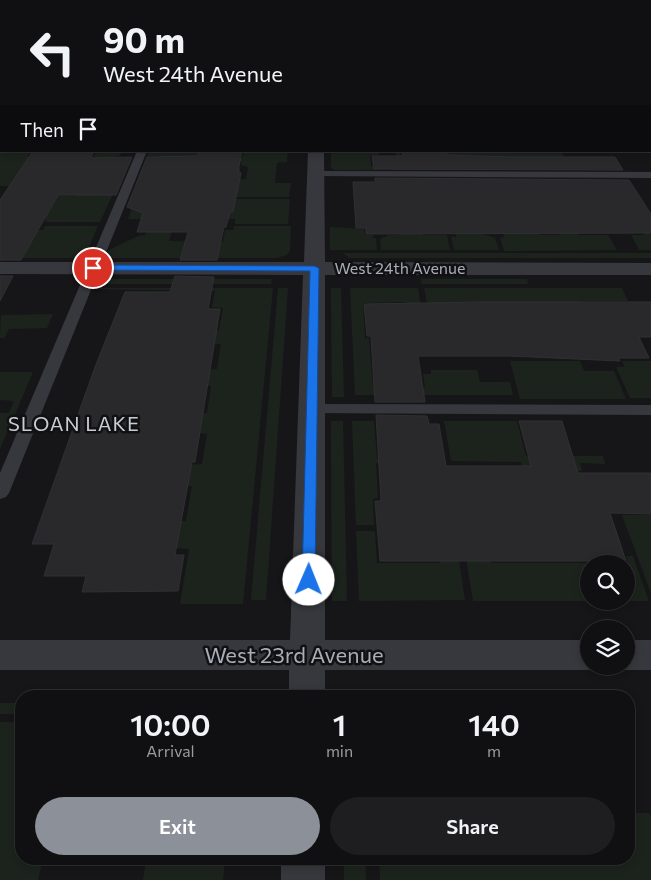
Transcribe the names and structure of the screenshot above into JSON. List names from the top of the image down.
{
  "streets": {
    "street": ["West 24th Avenue", "West 23rd Avenue"]
  },
  "districts": ["SLOAN LAKE"],
  "page": {
    "turn": ["90 m", "West 24th Avenue"],
    "then": "Then",
    "eta": [
      "10:00",
      "Arrival",
      "1",
      "min",
      "140",
      "m"
    ],
    "buttons": ["Exit", "Share"]
  }
}
